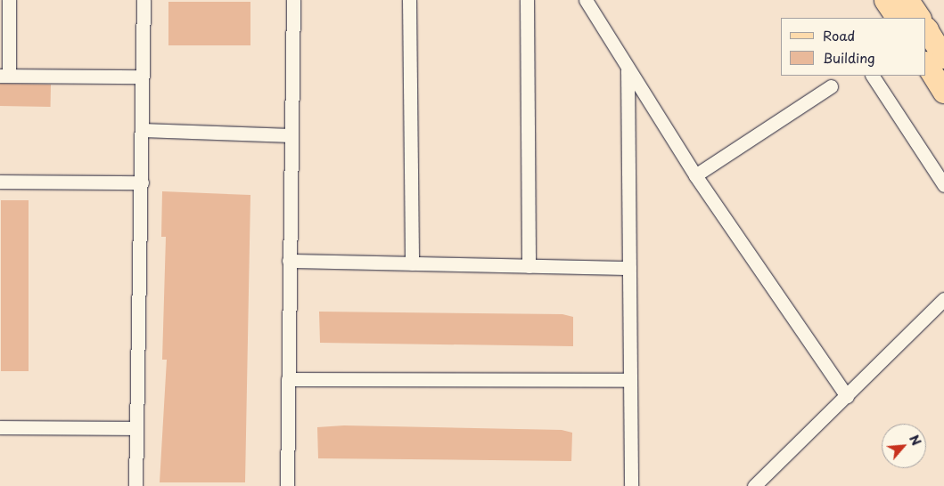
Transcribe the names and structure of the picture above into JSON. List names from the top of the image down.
{
  "legend": ["Road", "Building"],
  "north": "top right"
}
